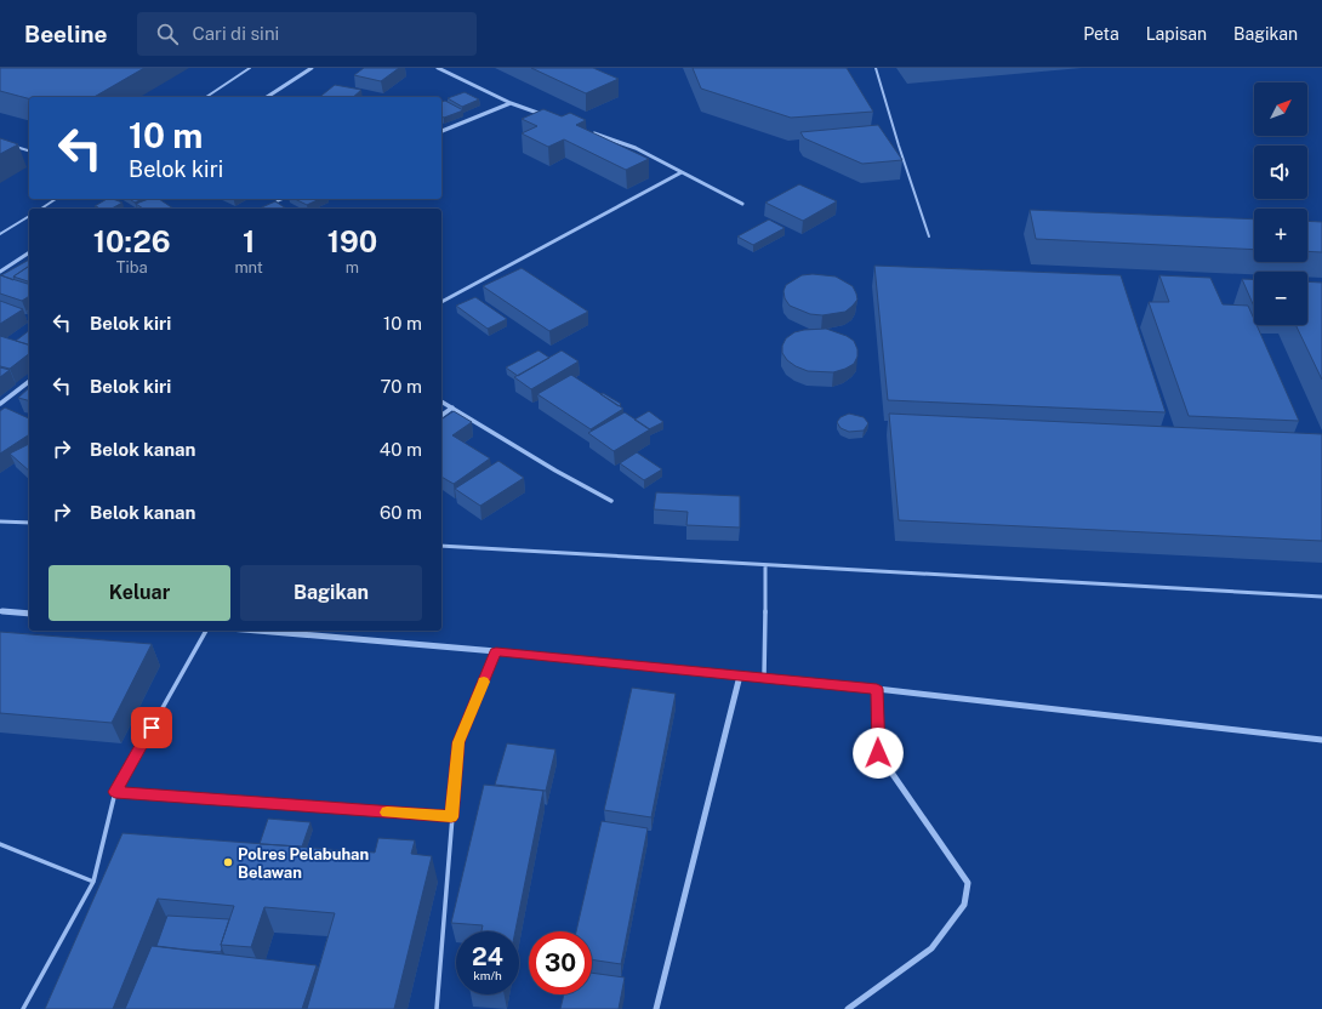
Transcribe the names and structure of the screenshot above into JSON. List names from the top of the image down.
{
  "places": ["Polres Pelabuhan Belawan"],
  "north": "top right",
  "page": {
    "header": "Beeline",
    "search": "Cari di sini",
    "nav": ["Peta", "Lapisan", "Bagikan"],
    "map_buttons": ["+", "−"],
    "turn": ["10 m", "Belok kiri"],
    "eta": [
      "10:26",
      "Tiba",
      "1",
      "mnt",
      "190",
      "m"
    ],
    "list": [
      {
        "name": "Belok kiri",
        "value": "10 m"
      },
      {
        "name": "Belok kiri",
        "value": "70 m"
      },
      {
        "name": "Belok kanan",
        "value": "40 m"
      },
      {
        "name": "Belok kanan",
        "value": "60 m"
      }
    ],
    "buttons": ["Keluar", "Bagikan"],
    "speed": "24 km/h",
    "limit": "30"
  }
}
